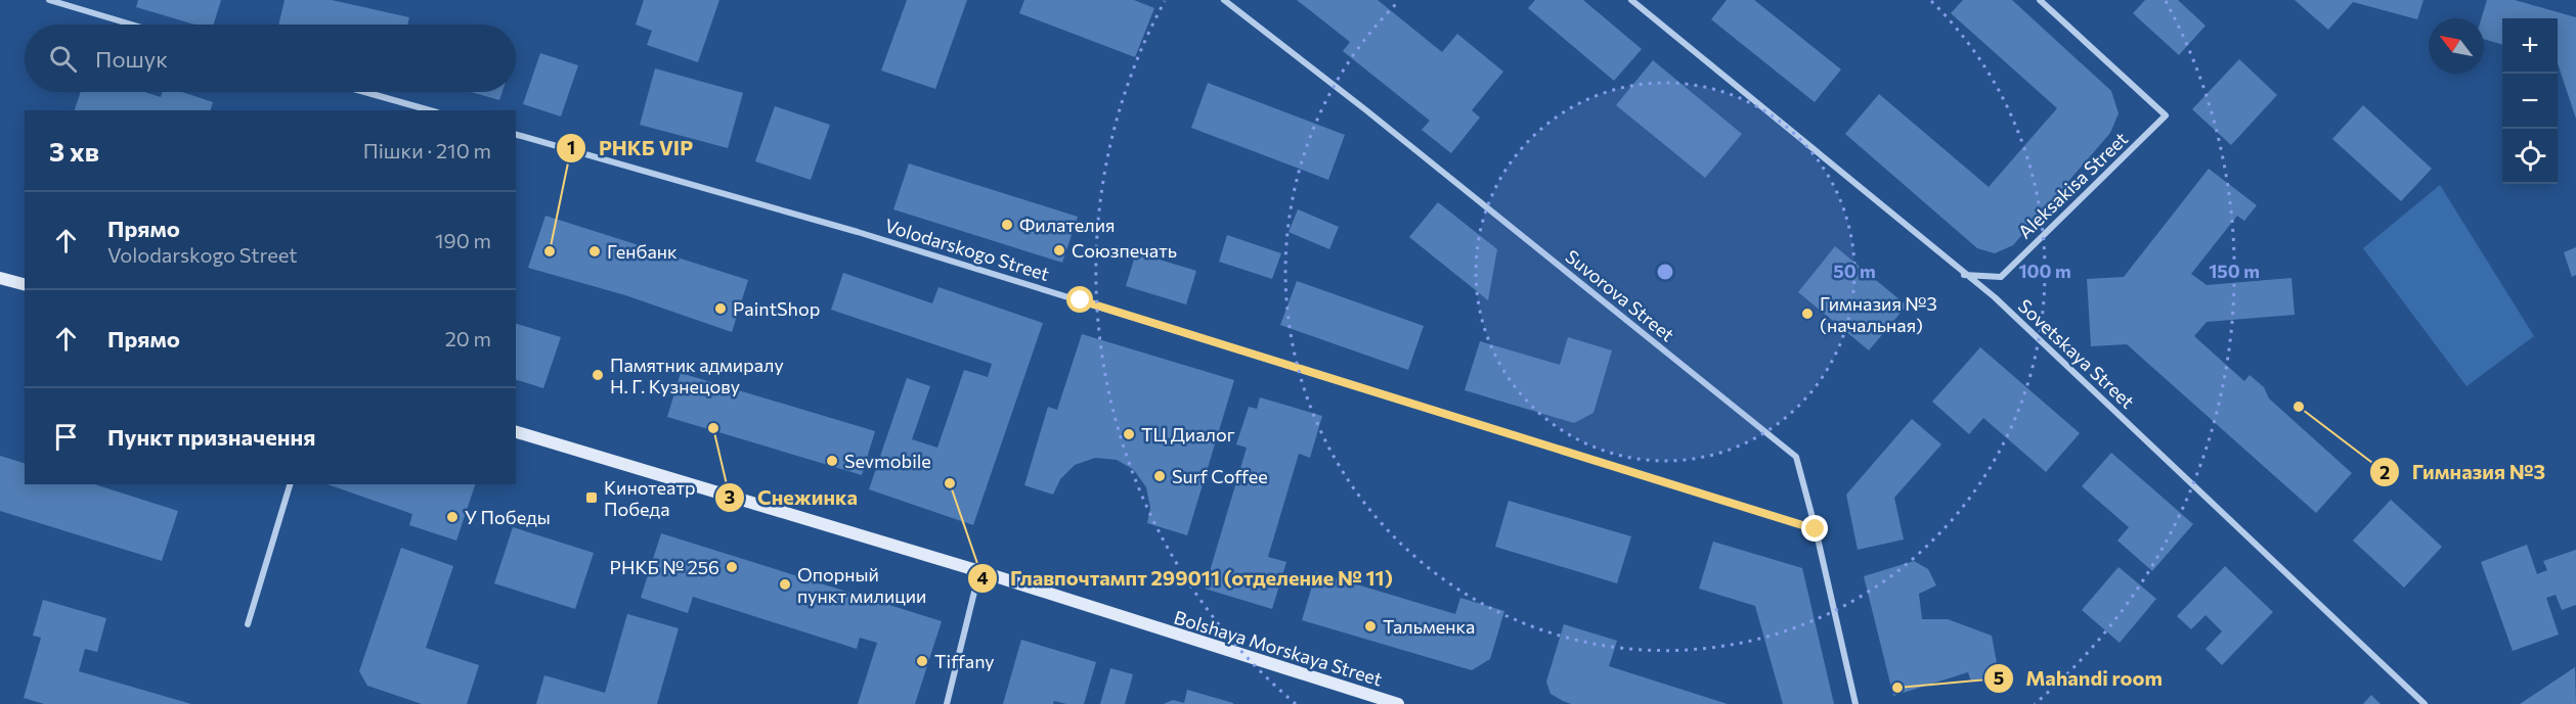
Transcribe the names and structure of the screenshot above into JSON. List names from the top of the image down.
{
  "streets": {
    "main road": ["Bolshaya Morskaya Street"],
    "street": [
      "Aleksakisa Street",
      "Volodarskogo Street",
      "Suvorova Street",
      "Sovetskaya Street"
    ]
  },
  "crossings": [
    ["Aleksakisa Street", "Sovetskaya Street"],
    ["Volodarskogo Street", "Suvorova Street"]
  ],
  "places": {
    "other": [
      "Филателия",
      "Союзпечать",
      "РНКБ VIP",
      "Генбанк",
      "PaintShop",
      "Гимназия №3 (начальная)",
      "Памятник адмиралу Н. Г. Кузнецову",
      "Гимназия №3",
      "Снежинка",
      "ТЦ Диалог",
      "Sevmobile",
      "Surf Coffee",
      "Главпочтампт 299011 (отделение № 11)",
      "У Победы",
      "РНКБ № 256",
      "Опорный пункт милиции",
      "Тальменка",
      "Tiffany",
      "Mahandi room"
    ],
    "transit": ["Кинотеатр Победа"]
  },
  "north": "top left",
  "page": {
    "map_buttons": ["+", "−"],
    "search": "Пошук",
    "heading": ["3 хв", "Пішки · 210 m"],
    "list": [
      ["Прямо", "Volodarskogo Street", "190 m"],
      ["Прямо", "20 m"],
      "Пункт призначення"
    ]
  },
  "rings": ["50 m", "100 m", "150 m"]
}
